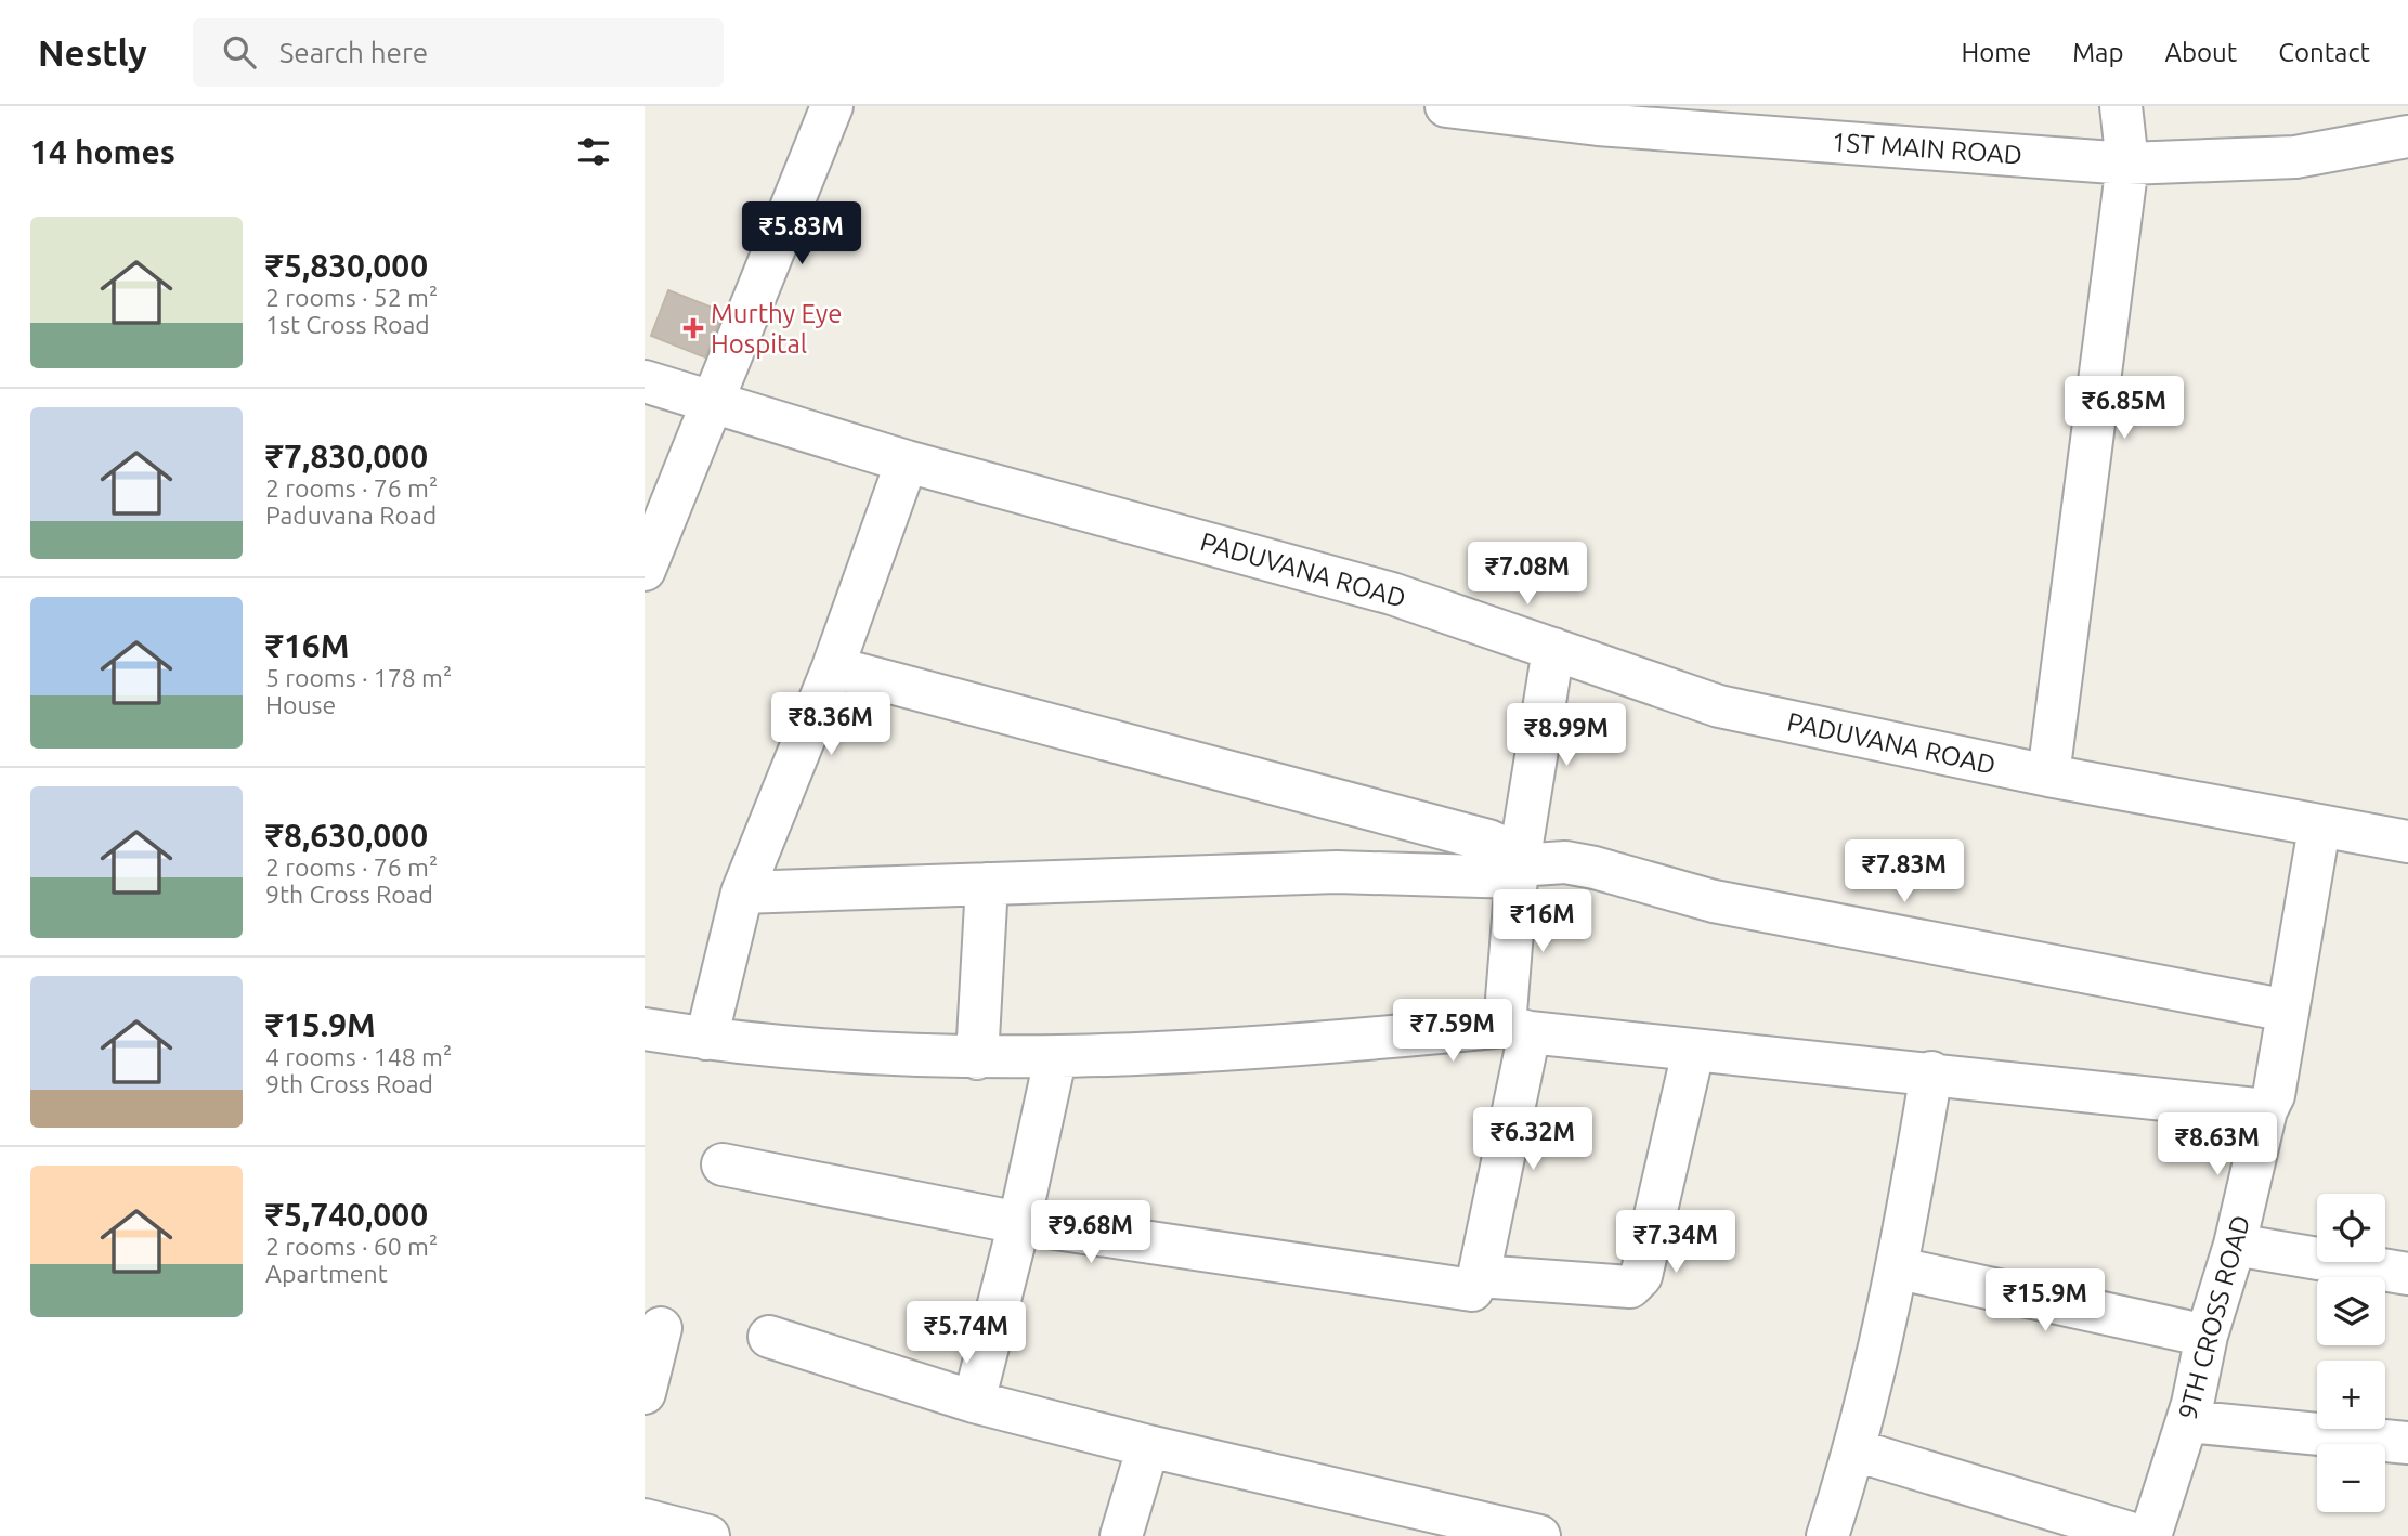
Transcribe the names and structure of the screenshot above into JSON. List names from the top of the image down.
{
  "streets": {
    "street": ["1ST MAIN ROAD", "PADUVANA ROAD", "9TH CROSS ROAD"]
  },
  "crossings": [
    ["PADUVANA ROAD", "9TH CROSS ROAD"]
  ],
  "places": {
    "health": ["Murthy Eye Hospital"]
  },
  "page": {
    "header": "Nestly",
    "search": "Search here",
    "nav": [
      "Home",
      "Map",
      "About",
      "Contact"
    ],
    "heading": "14 homes",
    "list": [
      {
        "name": "₹5,830,000",
        "note": "2 rooms · 52 m² · 1st Cross Road"
      },
      {
        "name": "₹7,830,000",
        "note": "2 rooms · 76 m² · Paduvana Road"
      },
      {
        "name": "₹16M",
        "note": "5 rooms · 178 m² · House"
      },
      {
        "name": "₹8,630,000",
        "note": "2 rooms · 76 m² · 9th Cross Road"
      },
      {
        "name": "₹15.9M",
        "note": "4 rooms · 148 m² · 9th Cross Road"
      },
      {
        "name": "₹5,740,000",
        "note": "2 rooms · 60 m² · Apartment"
      }
    ],
    "price": [
      "₹5.83M",
      "₹6.85M",
      "₹7.08M",
      "₹8.36M",
      "₹8.99M",
      "₹7.83M",
      "₹16M",
      "₹7.59M",
      "₹6.32M",
      "₹8.63M",
      "₹9.68M",
      "₹7.34M",
      "₹15.9M",
      "₹5.74M"
    ],
    "map_buttons": ["+", "−"]
  }
}
